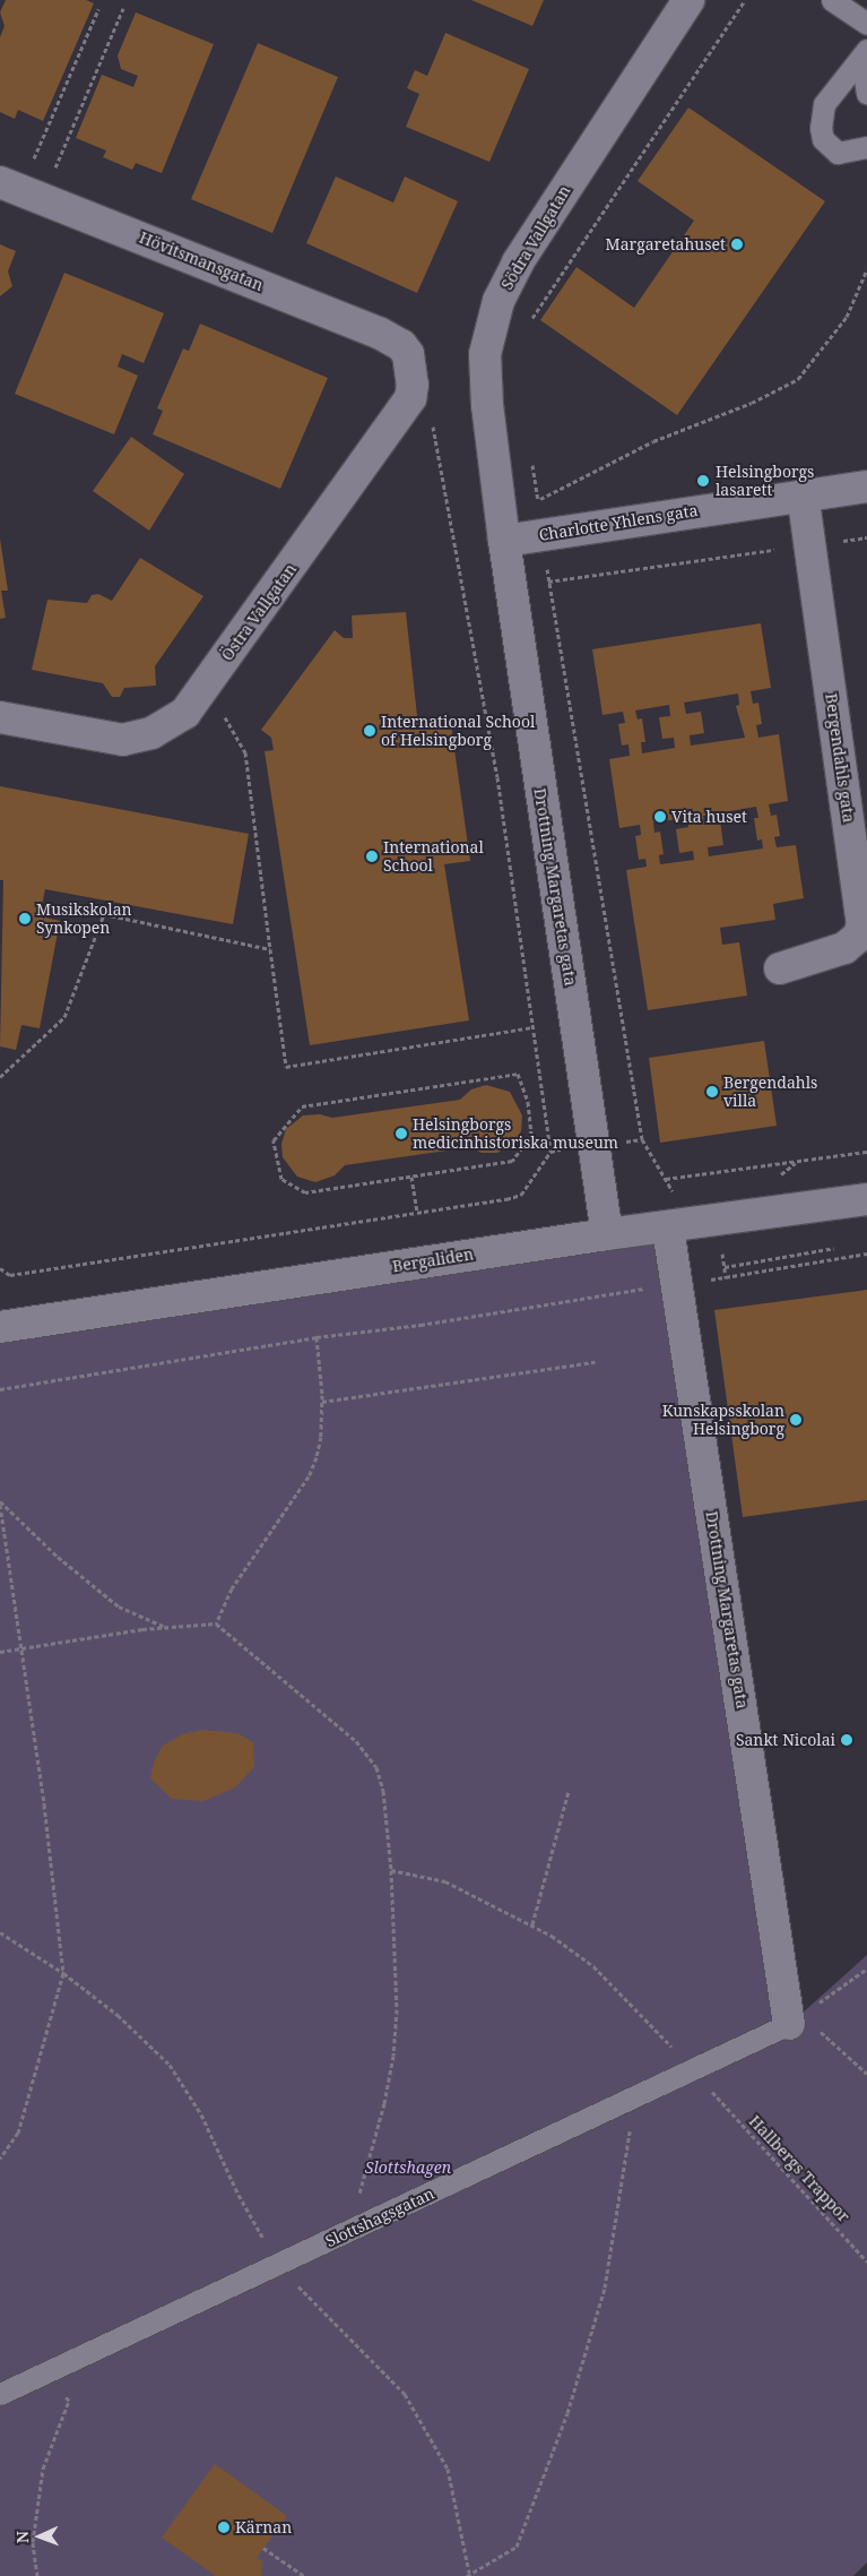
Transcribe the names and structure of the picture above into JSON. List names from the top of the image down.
{
  "streets": {
    "street": [
      "Södra Vallgatan",
      "Hövitsmansgatan",
      "Charlotte Yhlens gata",
      "Östra Vallgatan",
      "Bergendahls gata",
      "Drottning Margaretas gata",
      "Bergaliden"
    ],
    "lane": ["Slottshagsgatan"],
    "path": ["Hallbergs Trappor"]
  },
  "crossings": [
    ["Södra Vallgatan", "Charlotte Yhlens gata"],
    ["Södra Vallgatan", "Drottning Margaretas gata"],
    ["Hövitsmansgatan", "Östra Vallgatan"],
    ["Charlotte Yhlens gata", "Bergendahls gata"],
    ["Charlotte Yhlens gata", "Drottning Margaretas gata"],
    ["Drottning Margaretas gata", "Bergaliden"],
    ["Drottning Margaretas gata", "Slottshagsgatan"]
  ],
  "parks": ["Slottshagen"],
  "places": [
    "Margaretahuset",
    "Helsingborgs lasarett",
    "International School of Helsingborg",
    "Vita huset",
    "International School",
    "Musikskolan Synkopen",
    "Bergendahls villa",
    "Helsingborgs medicinhistoriska museum",
    "Kunskapsskolan Helsingborg",
    "Sankt Nicolai",
    "Kärnan"
  ],
  "north": "left"
}
